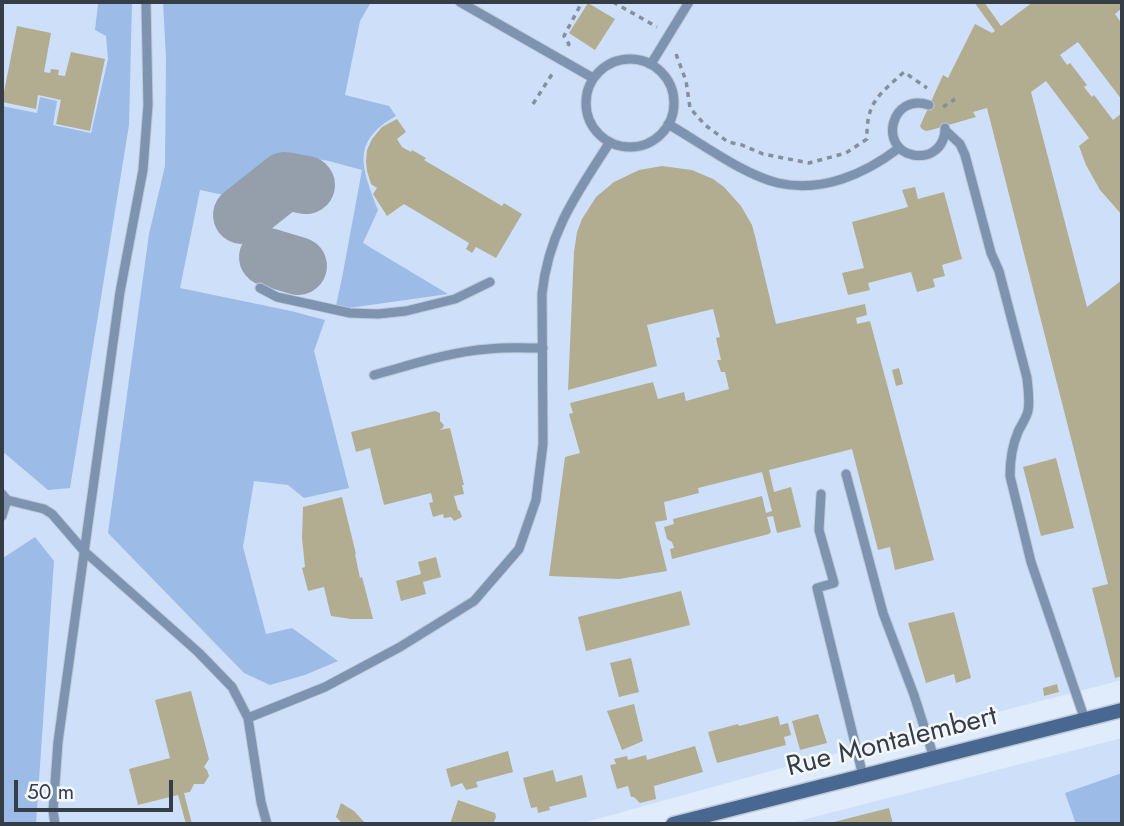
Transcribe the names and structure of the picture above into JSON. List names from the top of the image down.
{
  "streets": {
    "main road": ["Rue Montalembert"]
  },
  "scale_bar": "50 m"
}
